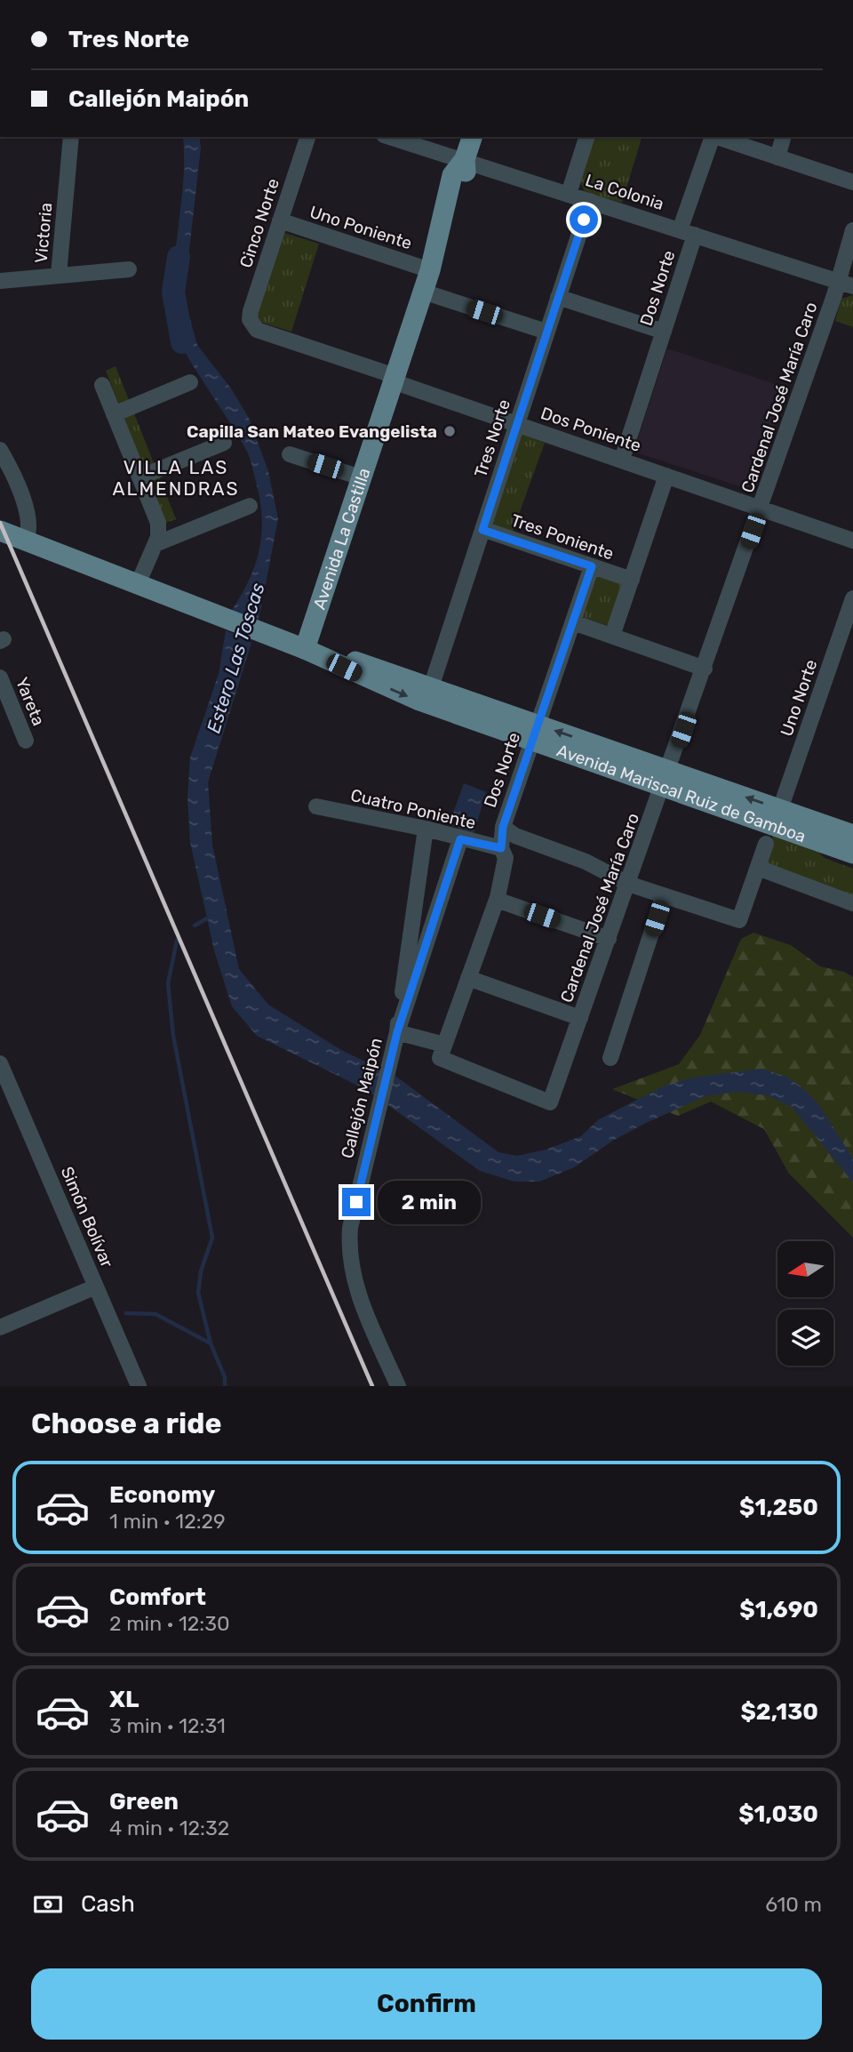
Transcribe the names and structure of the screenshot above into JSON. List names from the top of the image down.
{
  "streets": {
    "main road": ["Avenida La Castilla", "Avenida Mariscal Ruiz de Gamboa"],
    "street": [
      "La Colonia",
      "Cinco Norte",
      "Uno Poniente",
      "Victoria",
      "Dos Norte",
      "Cardenal José María Caro",
      "Dos Poniente",
      "Tres Norte",
      "Tres Poniente",
      "Uno Norte",
      "Yareta",
      "Cuatro Poniente",
      "Callejón Maipón",
      "Simón Bolívar"
    ]
  },
  "crossings": [
    ["La Colonia", "Dos Norte"],
    ["La Colonia", "Cardenal José María Caro"],
    ["La Colonia", "Tres Norte"],
    ["La Colonia", "Avenida La Castilla"],
    ["Cinco Norte", "Uno Poniente"],
    ["Cinco Norte", "Dos Poniente"],
    ["Uno Poniente", "Avenida La Castilla"],
    ["Dos Norte", "Cardenal José María Caro"],
    ["Dos Norte", "Dos Poniente"],
    ["Dos Norte", "Tres Poniente"],
    ["Dos Norte", "Avenida Mariscal Ruiz de Gamboa"],
    ["Dos Norte", "Cuatro Poniente"],
    ["Cardenal José María Caro", "Dos Poniente"],
    ["Cardenal José María Caro", "Avenida Mariscal Ruiz de Gamboa"],
    ["Dos Poniente", "Tres Norte"],
    ["Dos Poniente", "Avenida La Castilla"],
    ["Tres Norte", "Tres Poniente"],
    ["Tres Norte", "Avenida Mariscal Ruiz de Gamboa"],
    ["Avenida La Castilla", "Avenida Mariscal Ruiz de Gamboa"],
    ["Uno Norte", "Avenida Mariscal Ruiz de Gamboa"],
    ["Cuatro Poniente", "Callejón Maipón"]
  ],
  "districts": ["VILLA LAS ALMENDRAS"],
  "water": ["Estero Las Toscas"],
  "places": ["Capilla San Mateo Evangelista"],
  "north": "left",
  "page": {
    "banner": ["Tres Norte", "Callejón Maipón"],
    "bubble": "2 min",
    "heading": "Choose a ride",
    "list": [
      {
        "name": "Economy",
        "note": "1 min · 12:29",
        "value": "$1,250"
      },
      {
        "name": "Comfort",
        "note": "2 min · 12:30",
        "value": "$1,690"
      },
      {
        "name": "XL",
        "note": "3 min · 12:31",
        "value": "$2,130"
      },
      {
        "name": "Green",
        "note": "4 min · 12:32",
        "value": "$1,030"
      }
    ],
    "pay": ["Cash", "610 m"],
    "buttons": "Confirm"
  }
}
